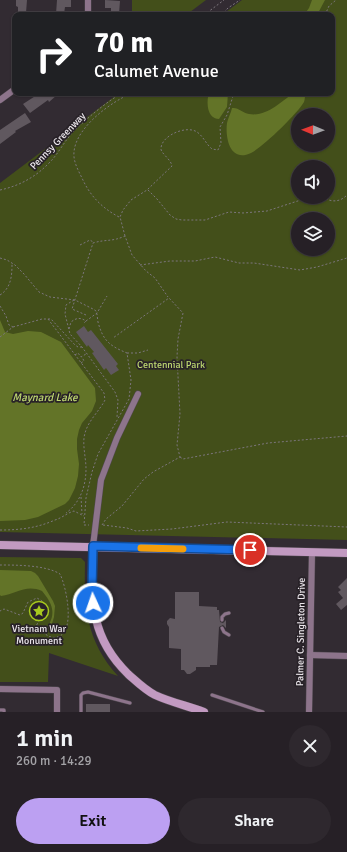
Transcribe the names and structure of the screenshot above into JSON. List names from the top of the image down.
{
  "streets": {
    "street": ["Palmer C. Singleton Drive"],
    "path": ["Pennsy Greenway"]
  },
  "water": ["Maynard Lake"],
  "parks": ["Centennial Park"],
  "places": {
    "place": ["Vietnam War Monument"]
  },
  "north": "left",
  "page": {
    "turn": ["70 m", "Calumet Avenue"],
    "heading": ["1 min", "260 m · 14:29"],
    "buttons": ["Exit", "Share"]
  }
}
